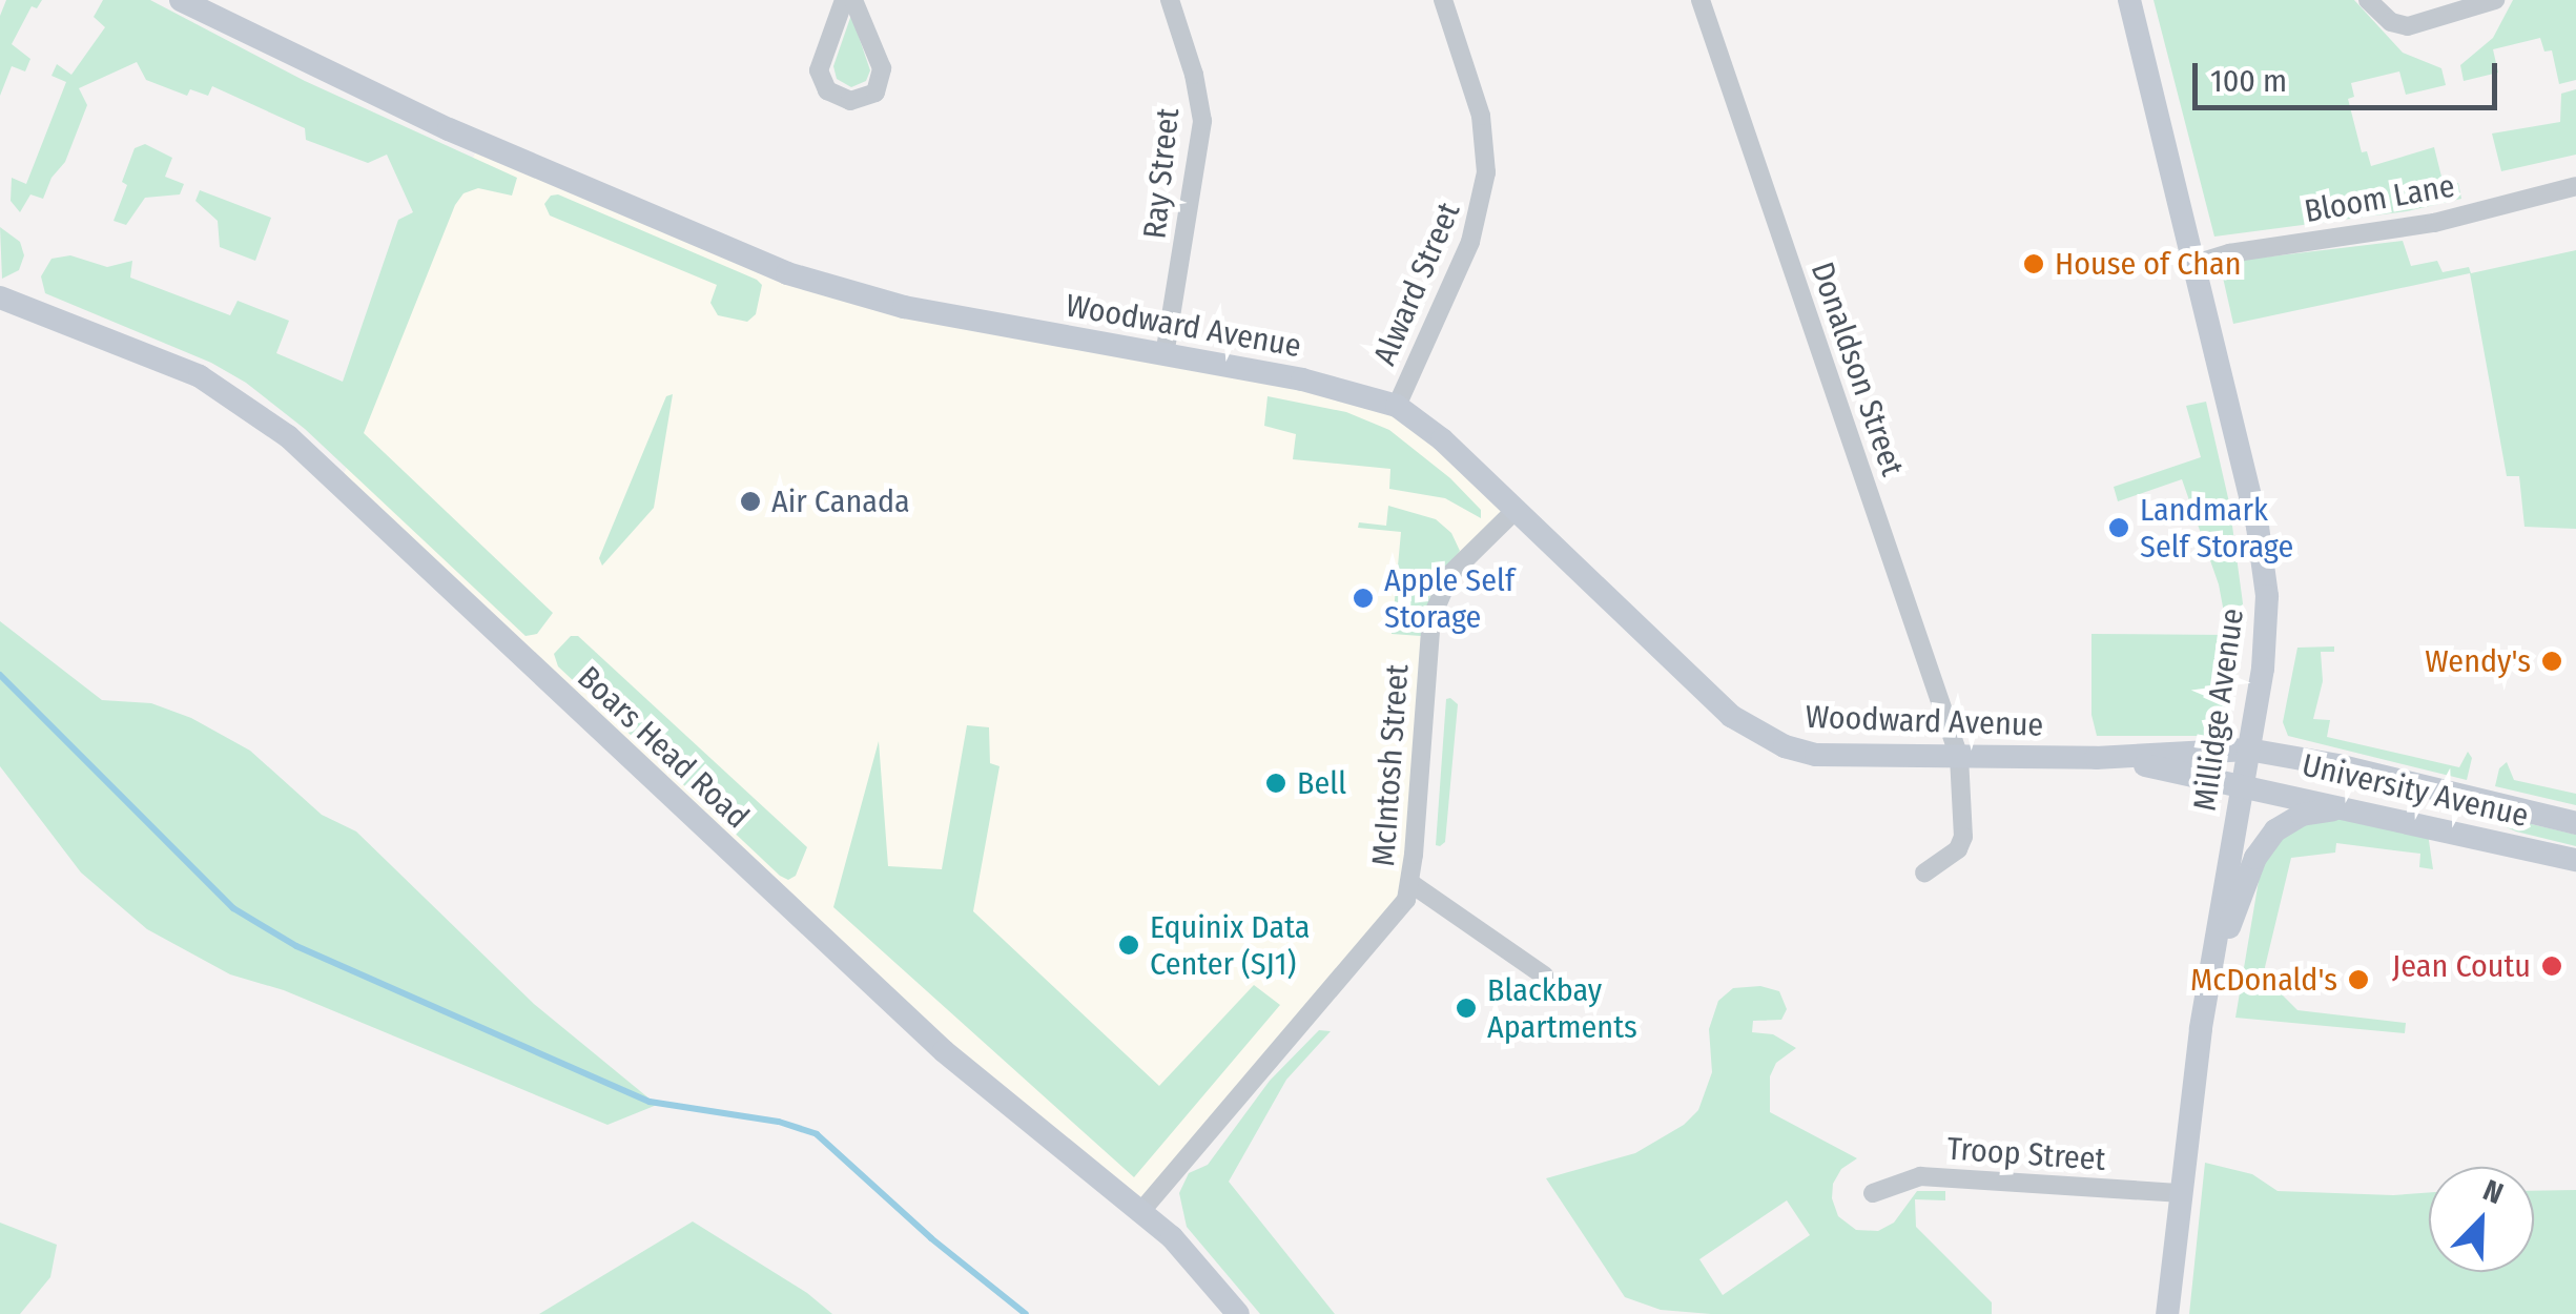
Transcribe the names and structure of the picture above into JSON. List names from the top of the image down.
{
  "streets": {
    "street": [
      "Ray Street",
      "Bloom Lane",
      "Alward Street",
      "Woodward Avenue",
      "Donaldson Street",
      "Millidge Avenue",
      "Boars Head Road",
      "McIntosh Street",
      "University Avenue",
      "Troop Street"
    ]
  },
  "crossings": [
    ["Ray Street", "Woodward Avenue"],
    ["Bloom Lane", "Millidge Avenue"],
    ["Alward Street", "Woodward Avenue"],
    ["Woodward Avenue", "Donaldson Street"],
    ["Woodward Avenue", "Millidge Avenue"],
    ["Woodward Avenue", "McIntosh Street"],
    ["Woodward Avenue", "University Avenue"],
    ["Millidge Avenue", "University Avenue"],
    ["Millidge Avenue", "Troop Street"],
    ["Boars Head Road", "McIntosh Street"]
  ],
  "places": [
    "House of Chan",
    "Air Canada",
    "Landmark Self Storage",
    "Apple Self Storage",
    "Wendy's",
    "Bell",
    "Equinix Data Center (SJ1)",
    "Jean Coutu",
    "McDonald's",
    "Blackbay Apartments"
  ],
  "scale_bar": "100 m",
  "north": "top right"
}
